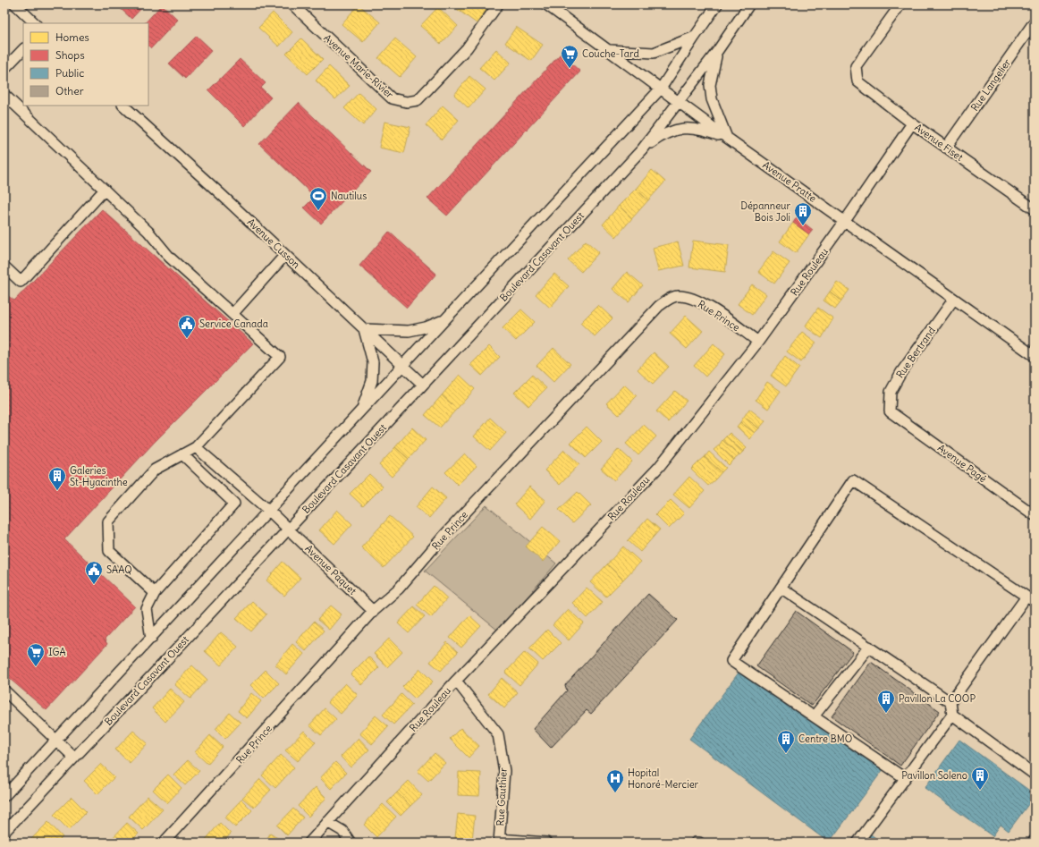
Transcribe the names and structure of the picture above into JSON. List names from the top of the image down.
{
  "streets": {
    "street": [
      "Avenue Marie-Rivier",
      "Rue Langelier",
      "Avenue Fiset",
      "Avenue Pratte",
      "Avenue Cusson",
      "Boulevard Casavant Ouest",
      "Rue Rouleau",
      "Rue Prince",
      "Rue Bertrand",
      "Avenue Pagé",
      "Avenue Paquet",
      "Rue Gauthier"
    ]
  },
  "crossings": [
    ["Rue Langelier", "Avenue Fiset"],
    ["Avenue Fiset", "Rue Rouleau"],
    ["Avenue Pratte", "Boulevard Casavant Ouest"],
    ["Avenue Pratte", "Rue Rouleau"],
    ["Avenue Pratte", "Rue Bertrand"],
    ["Avenue Cusson", "Boulevard Casavant Ouest"],
    ["Boulevard Casavant Ouest", "Avenue Paquet"],
    ["Rue Rouleau", "Rue Prince"],
    ["Rue Rouleau", "Rue Gauthier"],
    ["Rue Prince", "Avenue Paquet"],
    ["Rue Bertrand", "Avenue Pagé"]
  ],
  "places": {
    "supermarket": ["Couche-Tard", "IGA"],
    "sports": ["Nautilus"],
    "building": [
      "Dépanneur Bois Joli",
      "Galeries St-Hyacinthe",
      "Pavillon La COOP",
      "Centre BMO",
      "Pavillon Soleno"
    ],
    "public building": ["Service Canada", "SAAQ"],
    "hospital": ["Hopital Honoré-Mercier"]
  },
  "legend": [
    "Homes",
    "Shops",
    "Public",
    "Other"
  ]
}
